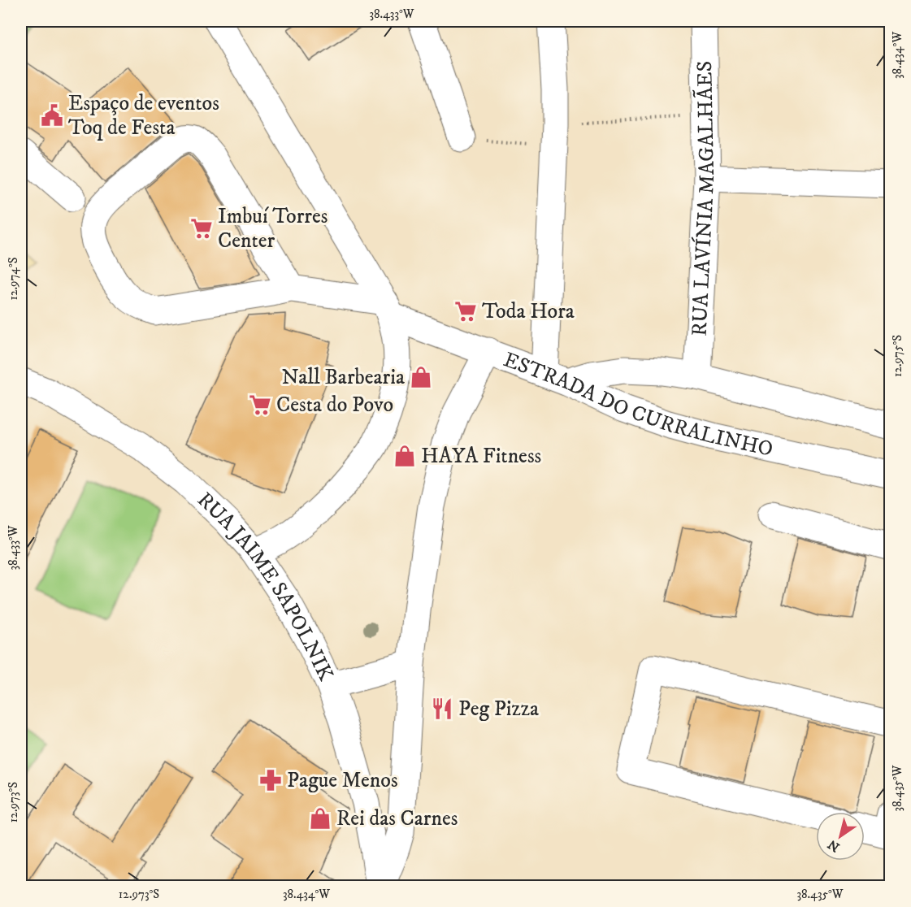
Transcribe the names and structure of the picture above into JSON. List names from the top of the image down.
{
  "streets": {
    "street": ["RUA LAVÍNIA MAGALHÃES", "ESTRADA DO CURRALINHO", "RUA JAIME SAPOLNIK"]
  },
  "crossings": [
    ["ESTRADA DO CURRALINHO", "RUA JAIME SAPOLNIK"]
  ],
  "places": {
    "public building": ["Espaço de eventos Toq de Festa"],
    "supermarket": ["Imbuí Torres Center", "Toda Hora", "Cesta do Povo"],
    "shop": ["Nall Barbearia", "HAYA Fitness", "Rei das Carnes"],
    "restaurant": ["Peg Pizza"],
    "pharmacy": ["Pague Menos"]
  },
  "north": "bottom left",
  "coordinates": [
    "38.433°W",
    "38.434°W",
    "12.974°S",
    "12.975°S",
    "38.435°W",
    "12.973°S"
  ]
}
